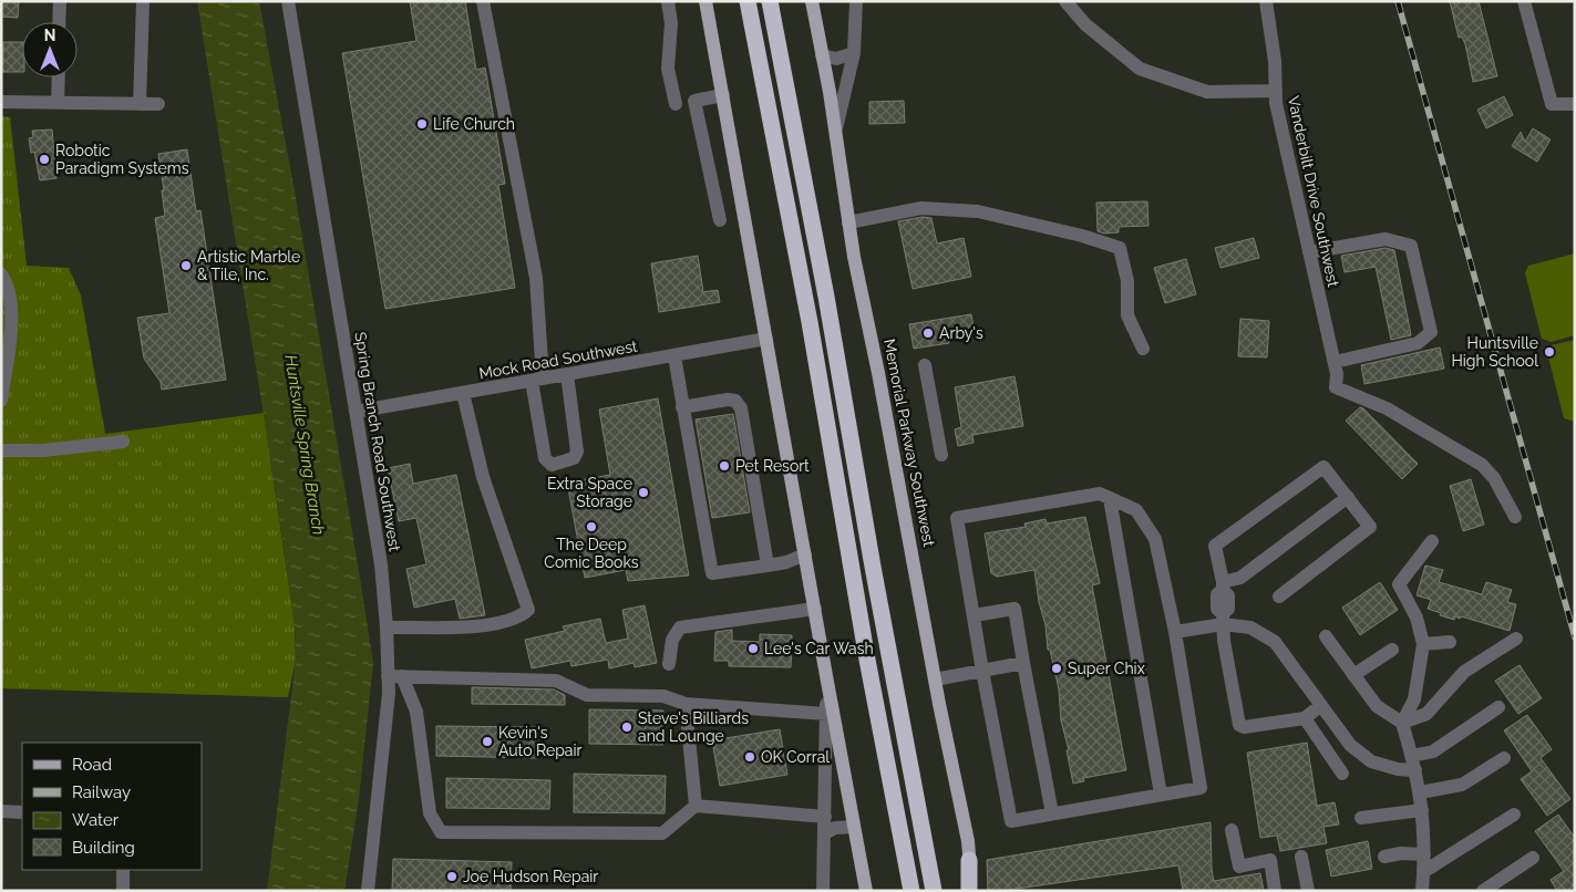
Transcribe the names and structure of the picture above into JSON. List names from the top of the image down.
{
  "streets": {
    "main road": ["Memorial Parkway Southwest"],
    "street": ["Vanderbilt Drive Southwest", "Mock Road Southwest", "Spring Branch Road Southwest"]
  },
  "crossings": [
    ["Mock Road Southwest", "Spring Branch Road Southwest"]
  ],
  "water": ["Huntsville Spring Branch"],
  "places": [
    "Life Church",
    "Robotic Paradigm Systems",
    "Artistic Marble & Tile, Inc.",
    "Arby's",
    "Huntsville High School",
    "Pet Resort",
    "Extra Space Storage",
    "The Deep Comic Books",
    "Lee's Car Wash",
    "Super Chix",
    "Steve's Billiards and Lounge",
    "Kevin's Auto Repair",
    "OK Corral",
    "Joe Hudson Repair"
  ],
  "legend": [
    "Road",
    "Railway",
    "Water",
    "Building"
  ],
  "north": "top"
}
